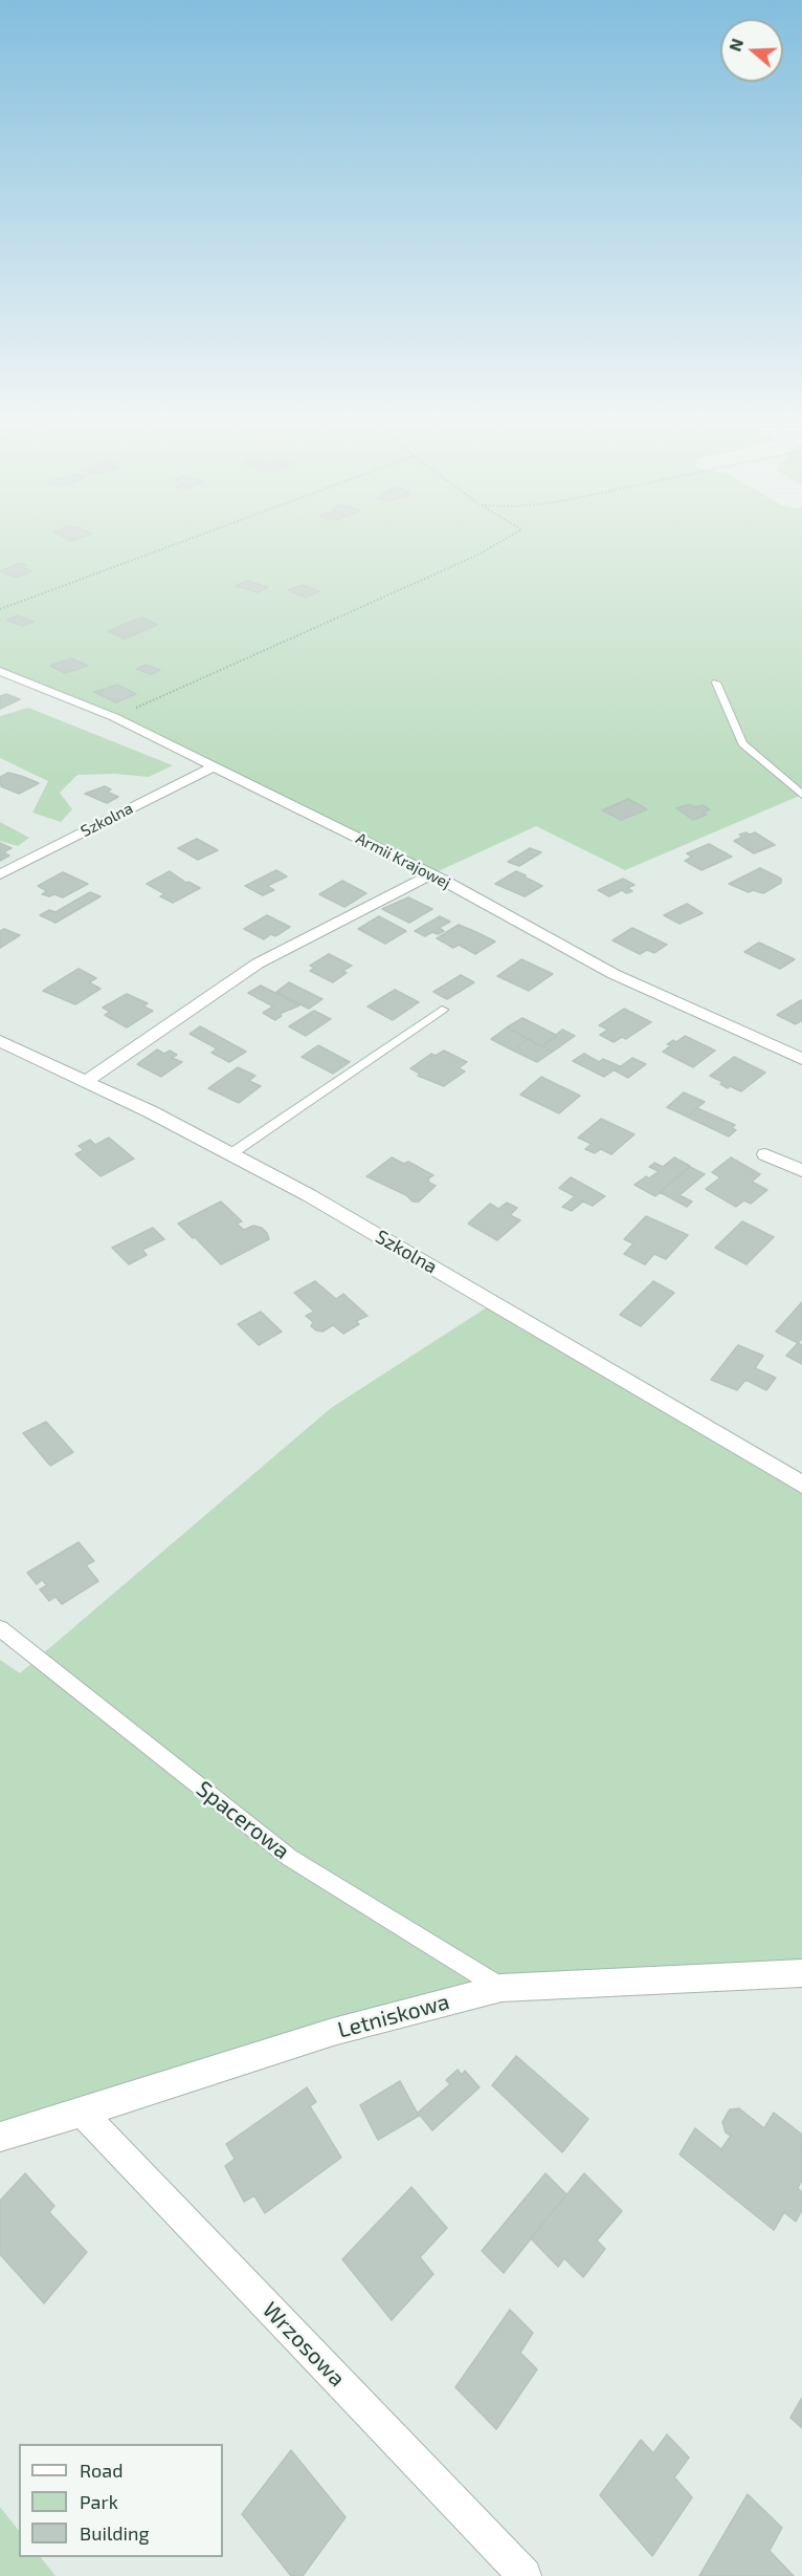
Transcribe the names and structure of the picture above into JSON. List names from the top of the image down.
{
  "streets": {
    "street": [
      "Szkolna",
      "Armii Krajowej",
      "Letniskowa",
      "Wrzosowa"
    ],
    "lane": ["Spacerowa"]
  },
  "crossings": [
    ["Szkolna", "Armii Krajowej"],
    ["Spacerowa", "Letniskowa"],
    ["Letniskowa", "Wrzosowa"]
  ],
  "legend": ["Road", "Park", "Building"],
  "north": "left"
}
